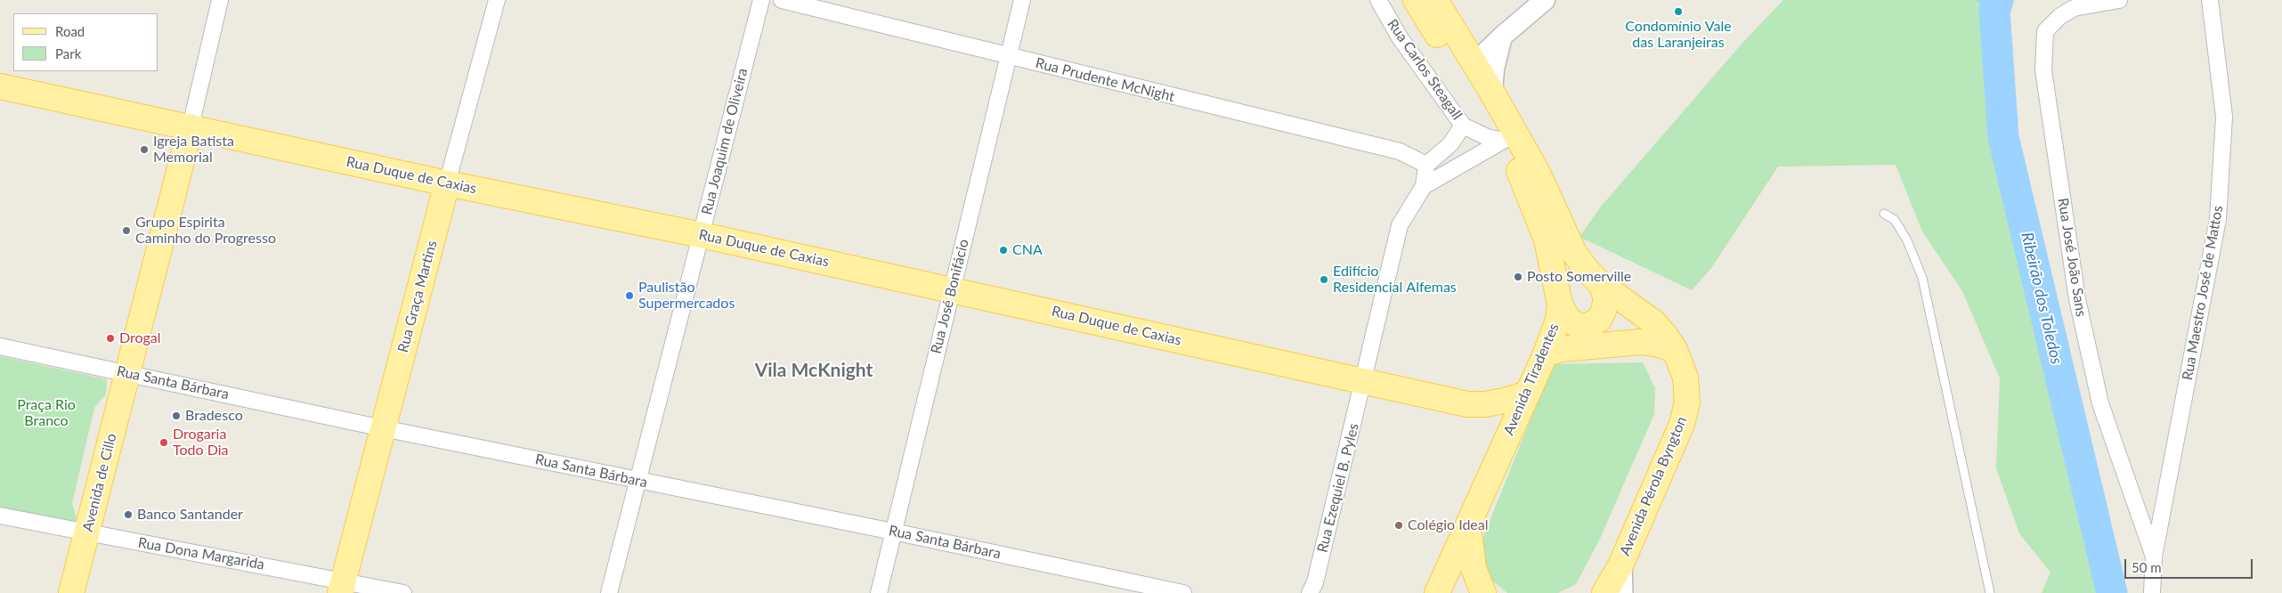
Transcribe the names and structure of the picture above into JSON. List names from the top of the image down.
{
  "streets": {
    "main road": [
      "Rua Duque de Caxias",
      "Rua Graça Martins",
      "Avenida Tiradentes",
      "Avenida de Cillo",
      "Avenida Pérola Byngton"
    ],
    "street": [
      "Rua Carlos Steagall",
      "Rua Prudente McNight",
      "Rua Joaquim de Oliveira",
      "Rua José João Sans",
      "Rua Maestro José de Mattos",
      "Rua José Bonifácio",
      "Rua Santa Bárbara",
      "Rua Ezequiel B. Pyles",
      "Rua Dona Margarida"
    ]
  },
  "crossings": [
    ["Rua Carlos Steagall", "Avenida Tiradentes"],
    ["Rua Prudente McNight", "Rua José Bonifácio"],
    ["Rua Joaquim de Oliveira", "Rua Duque de Caxias"],
    ["Rua Joaquim de Oliveira", "Rua Santa Bárbara"],
    ["Rua Duque de Caxias", "Rua Graça Martins"],
    ["Rua Duque de Caxias", "Rua José Bonifácio"],
    ["Rua Duque de Caxias", "Avenida Tiradentes"],
    ["Rua Duque de Caxias", "Avenida de Cillo"],
    ["Rua Duque de Caxias", "Rua Ezequiel B. Pyles"],
    ["Rua José João Sans", "Rua Maestro José de Mattos"],
    ["Rua Graça Martins", "Rua Santa Bárbara"],
    ["Rua Graça Martins", "Rua Dona Margarida"],
    ["Rua José Bonifácio", "Rua Santa Bárbara"],
    ["Avenida Tiradentes", "Avenida Pérola Byngton"],
    ["Rua Santa Bárbara", "Avenida de Cillo"],
    ["Avenida de Cillo", "Rua Dona Margarida"]
  ],
  "districts": ["Vila McKnight"],
  "water": ["Ribeirão dos Toledos"],
  "parks": ["Praça Rio Branco"],
  "places": [
    "Condomínio Vale das Laranjeiras",
    "Igreja Batista Memorial",
    "Grupo Espirita Caminho do Progresso",
    "CNA",
    "Posto Somerville",
    "Edifício Residencial Alfemas",
    "Paulistão Supermercados",
    "Drogal",
    "Bradesco",
    "Drogaria Todo Dia",
    "Banco Santander",
    "Colégio Ideal"
  ],
  "legend": ["Road", "Park"],
  "scale_bar": "50 m"
}
